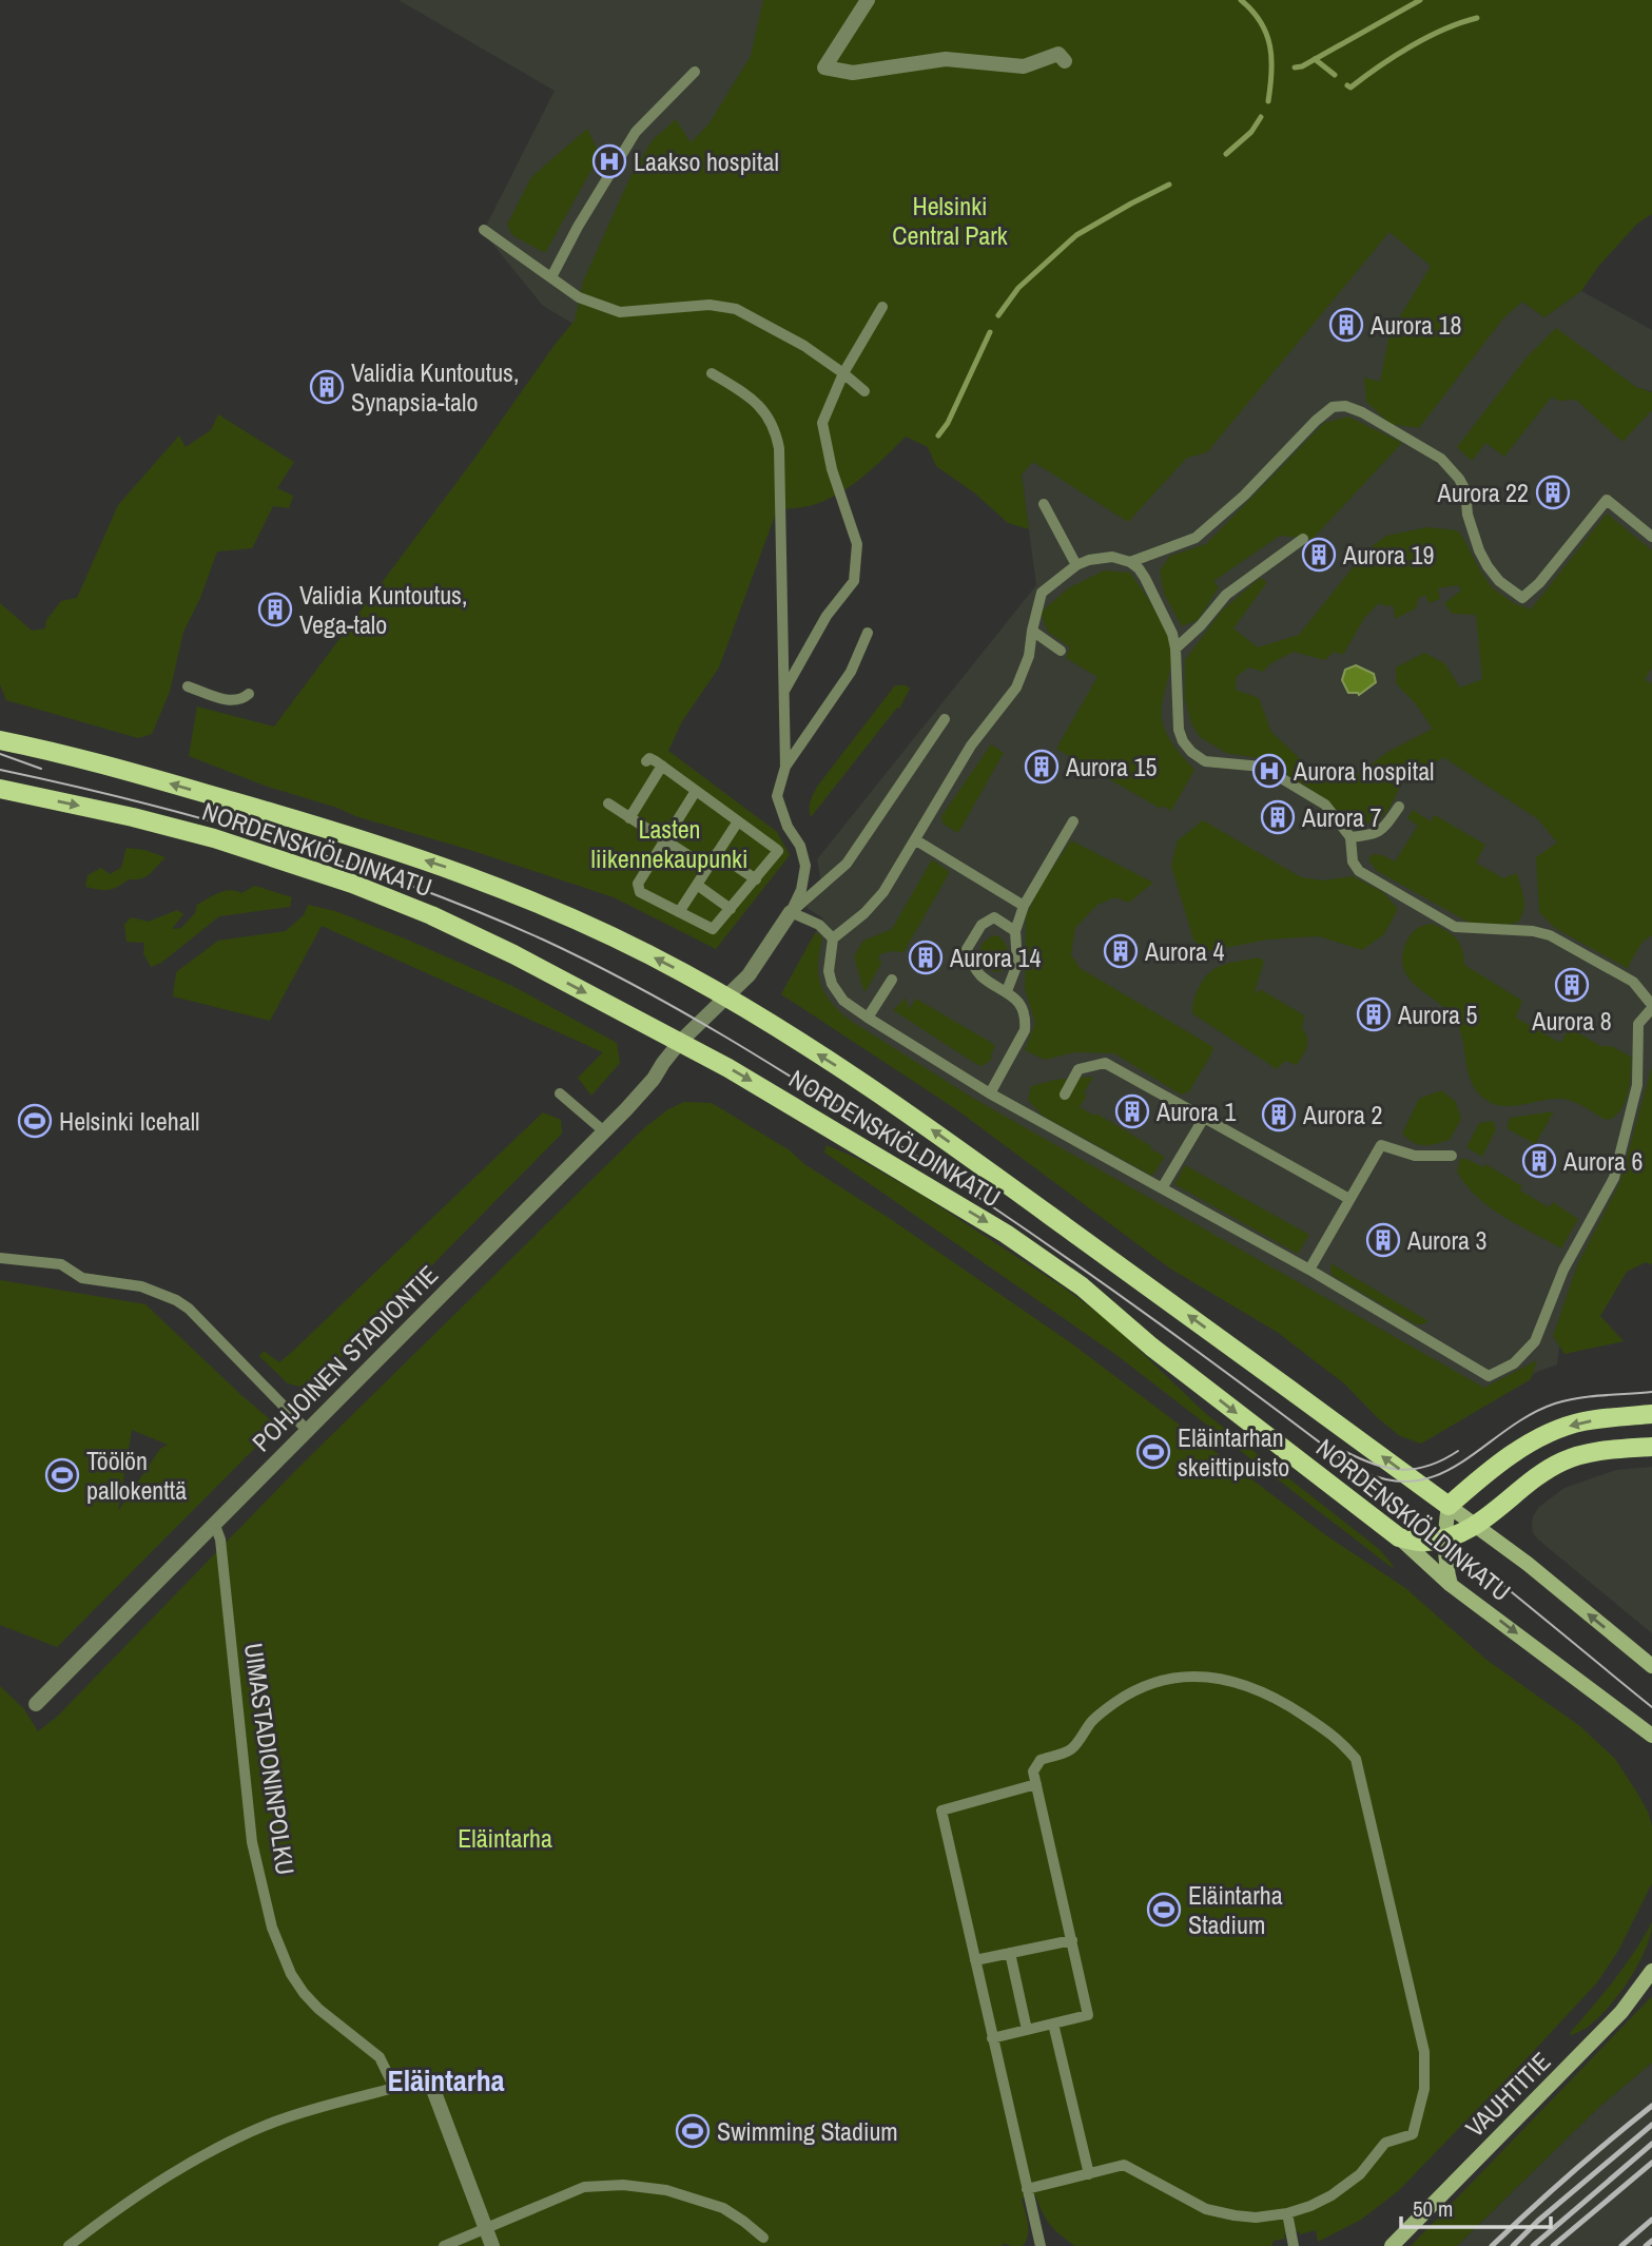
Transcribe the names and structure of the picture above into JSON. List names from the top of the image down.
{
  "streets": {
    "main road": ["NORDENSKIÖLDINKATU", "VAUHTITIE"],
    "street": ["POHJOINEN STADIONTIE"],
    "lane": ["UIMASTADIONINPOLKU"]
  },
  "crossings": [
    ["NORDENSKIÖLDINKATU", "POHJOINEN STADIONTIE"],
    ["POHJOINEN STADIONTIE", "UIMASTADIONINPOLKU"]
  ],
  "districts": ["Eläintarha"],
  "parks": ["Helsinki Central Park", "Lasten liikennekaupunki", "Eläintarha"],
  "places": {
    "hospital": ["Laakso hospital", "Aurora hospital"],
    "building": [
      "Aurora 18",
      "Validia Kuntoutus, Synapsia-talo",
      "Aurora 22",
      "Aurora 19",
      "Validia Kuntoutus, Vega-talo",
      "Aurora 15",
      "Aurora 7",
      "Aurora 4",
      "Aurora 14",
      "Aurora 8",
      "Aurora 5",
      "Aurora 1",
      "Aurora 2",
      "Aurora 6",
      "Aurora 3"
    ],
    "sports": [
      "Helsinki Icehall",
      "Eläintarhan skeittipuisto",
      "Töölön pallokenttä",
      "Eläintarha Stadium",
      "Swimming Stadium"
    ]
  },
  "scale_bar": "50 m"
}
